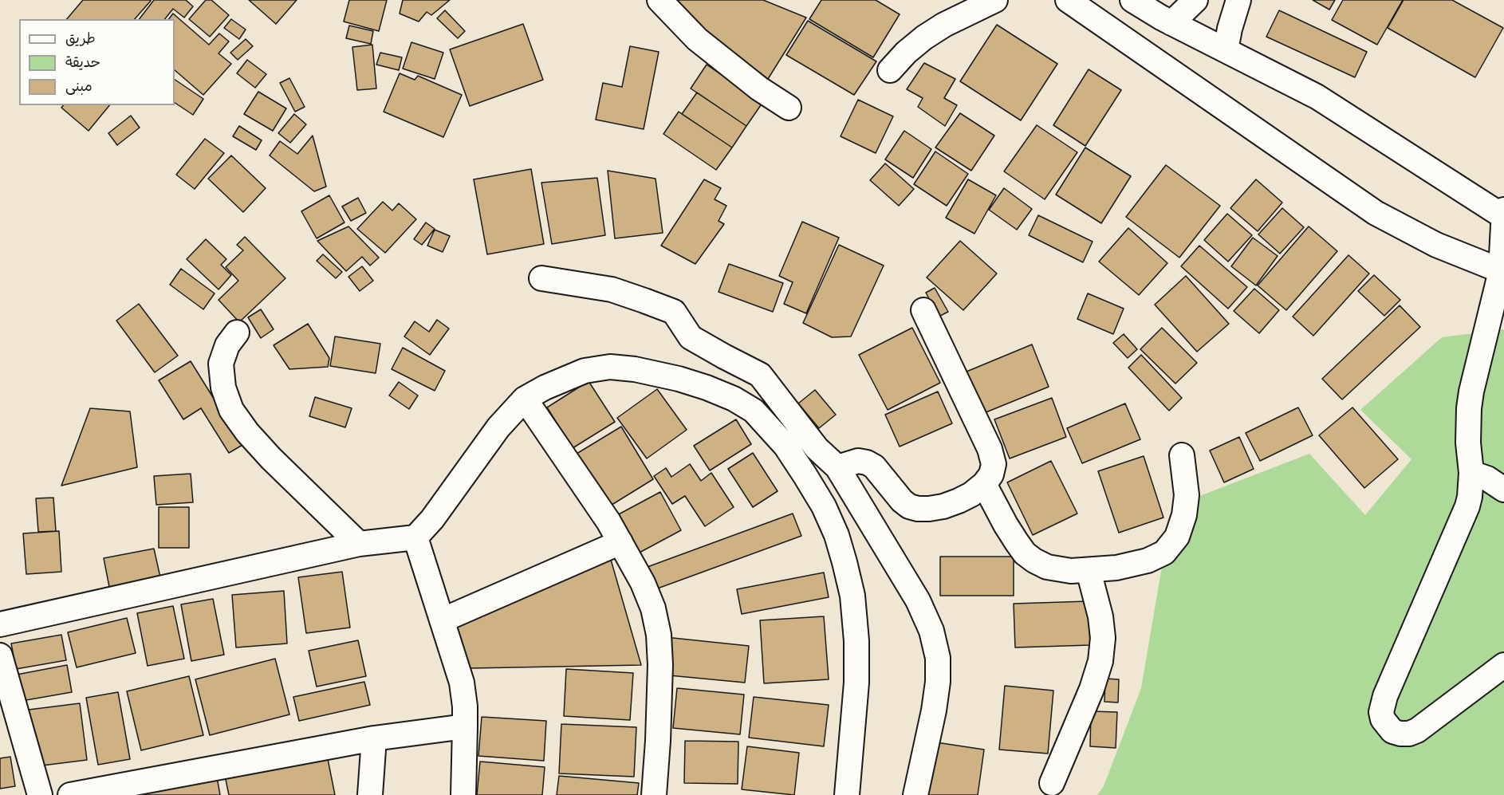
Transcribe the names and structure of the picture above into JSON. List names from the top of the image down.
{
  "legend": ["طريق", "حديقة", "مبنى"]
}
